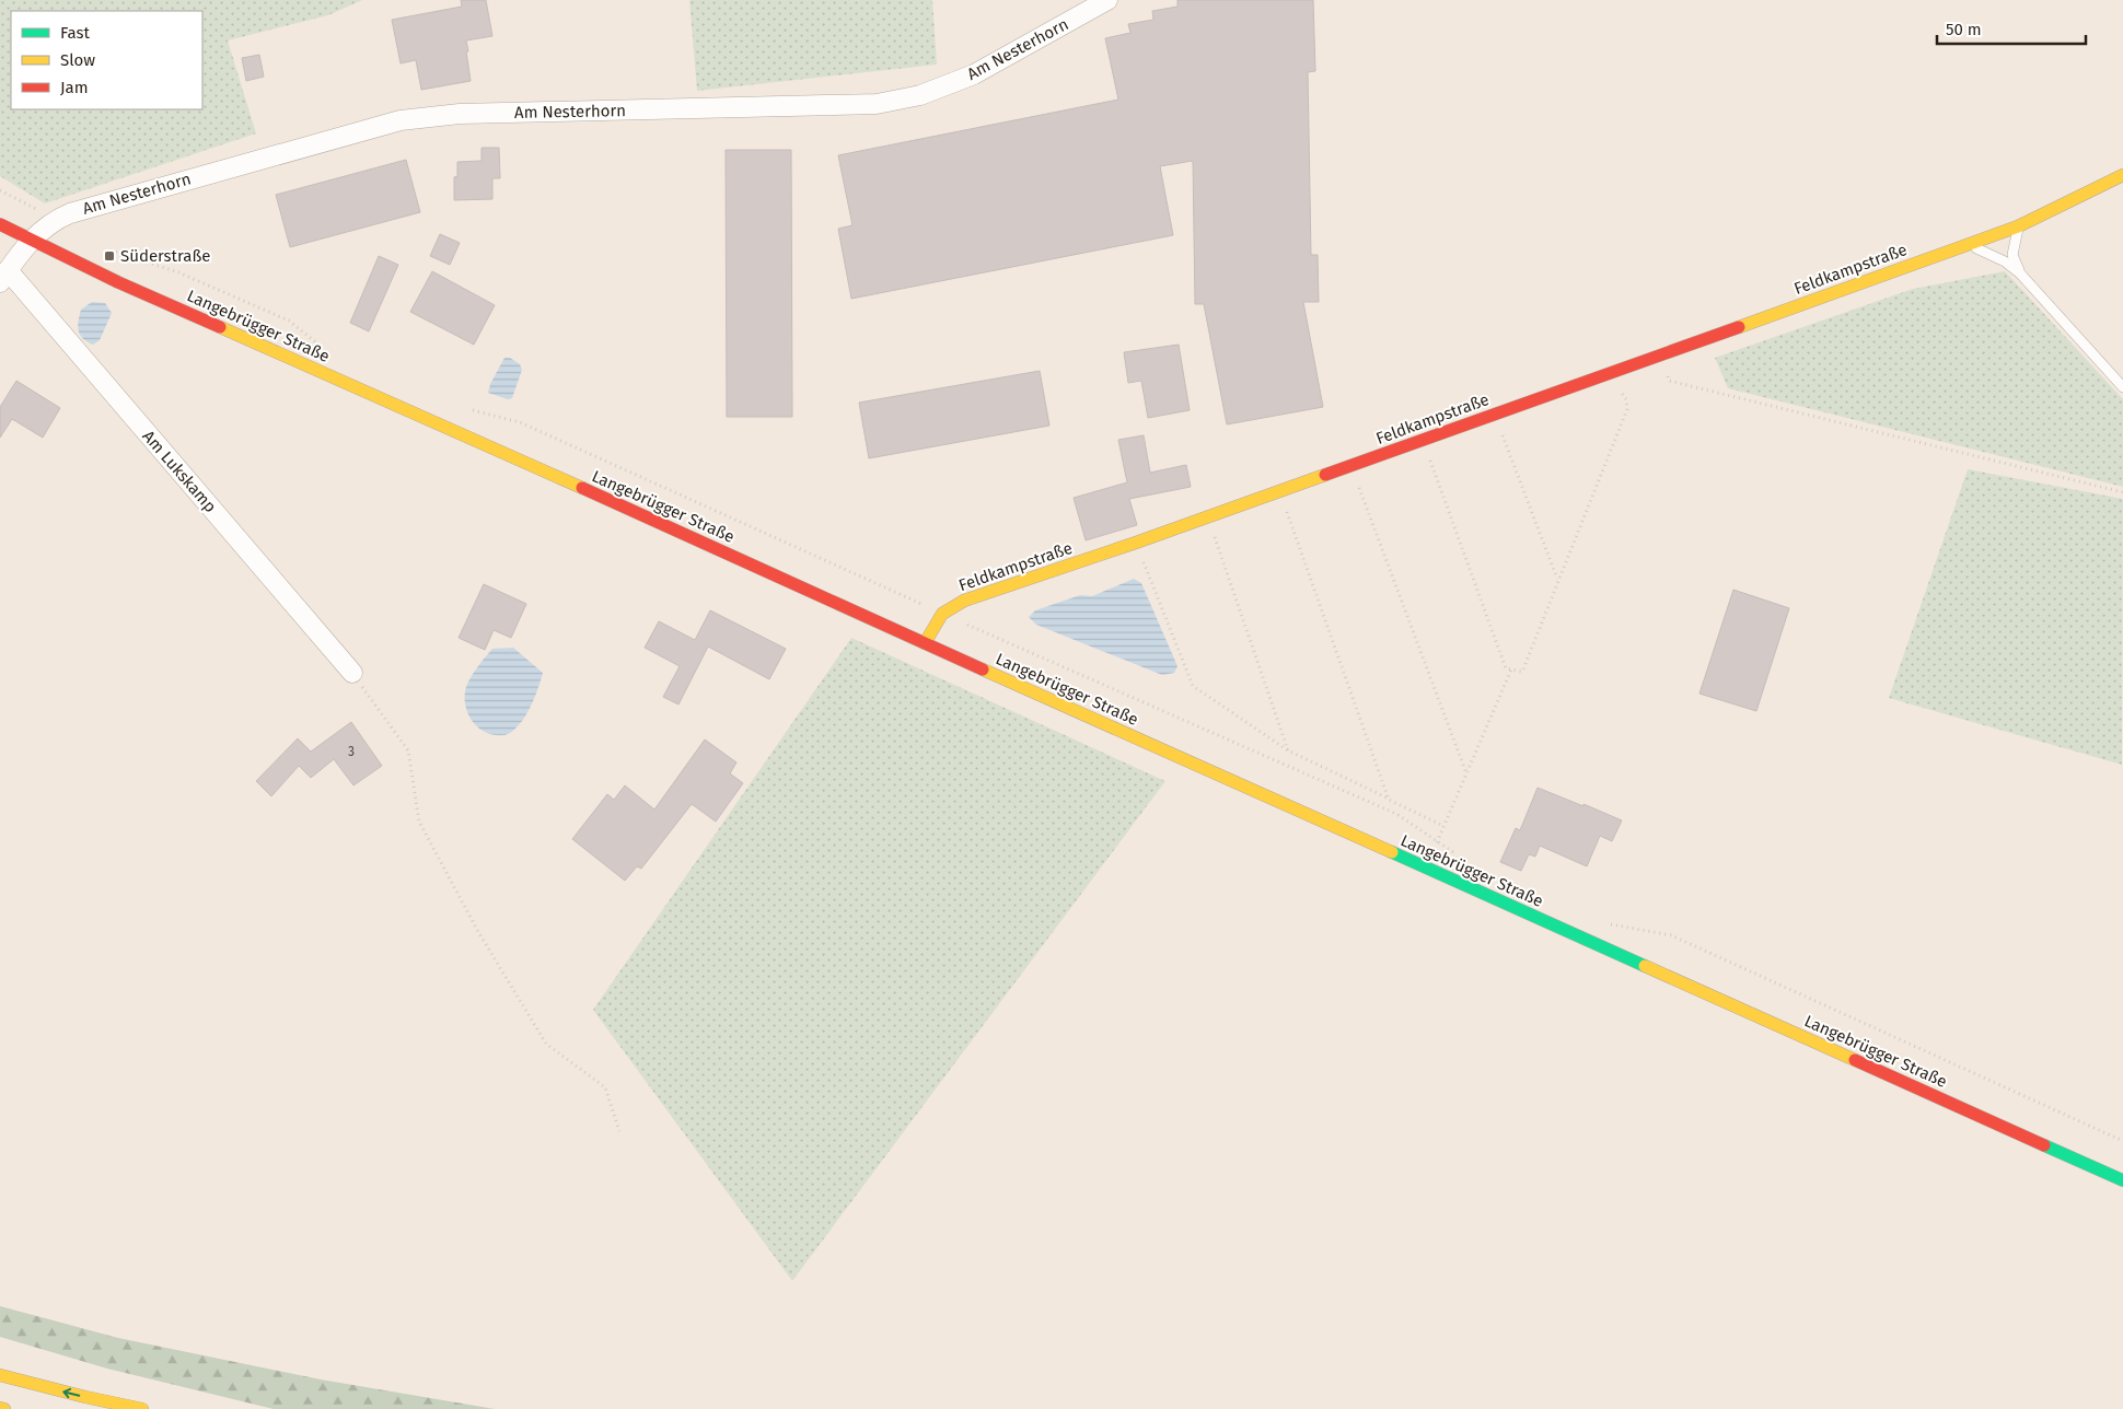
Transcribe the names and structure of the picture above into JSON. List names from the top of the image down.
{
  "streets": {
    "main road": ["Feldkampstraße", "Langebrügger Straße"],
    "street": ["Am Nesterhorn", "Am Lukskamp"]
  },
  "crossings": [
    ["Am Nesterhorn", "Langebrügger Straße"],
    ["Feldkampstraße", "Langebrügger Straße"]
  ],
  "places": {
    "transit": ["Süderstraße"]
  },
  "house_numbers": ["3"],
  "legend": ["Fast", "Slow", "Jam"],
  "scale_bar": "50 m"
}
